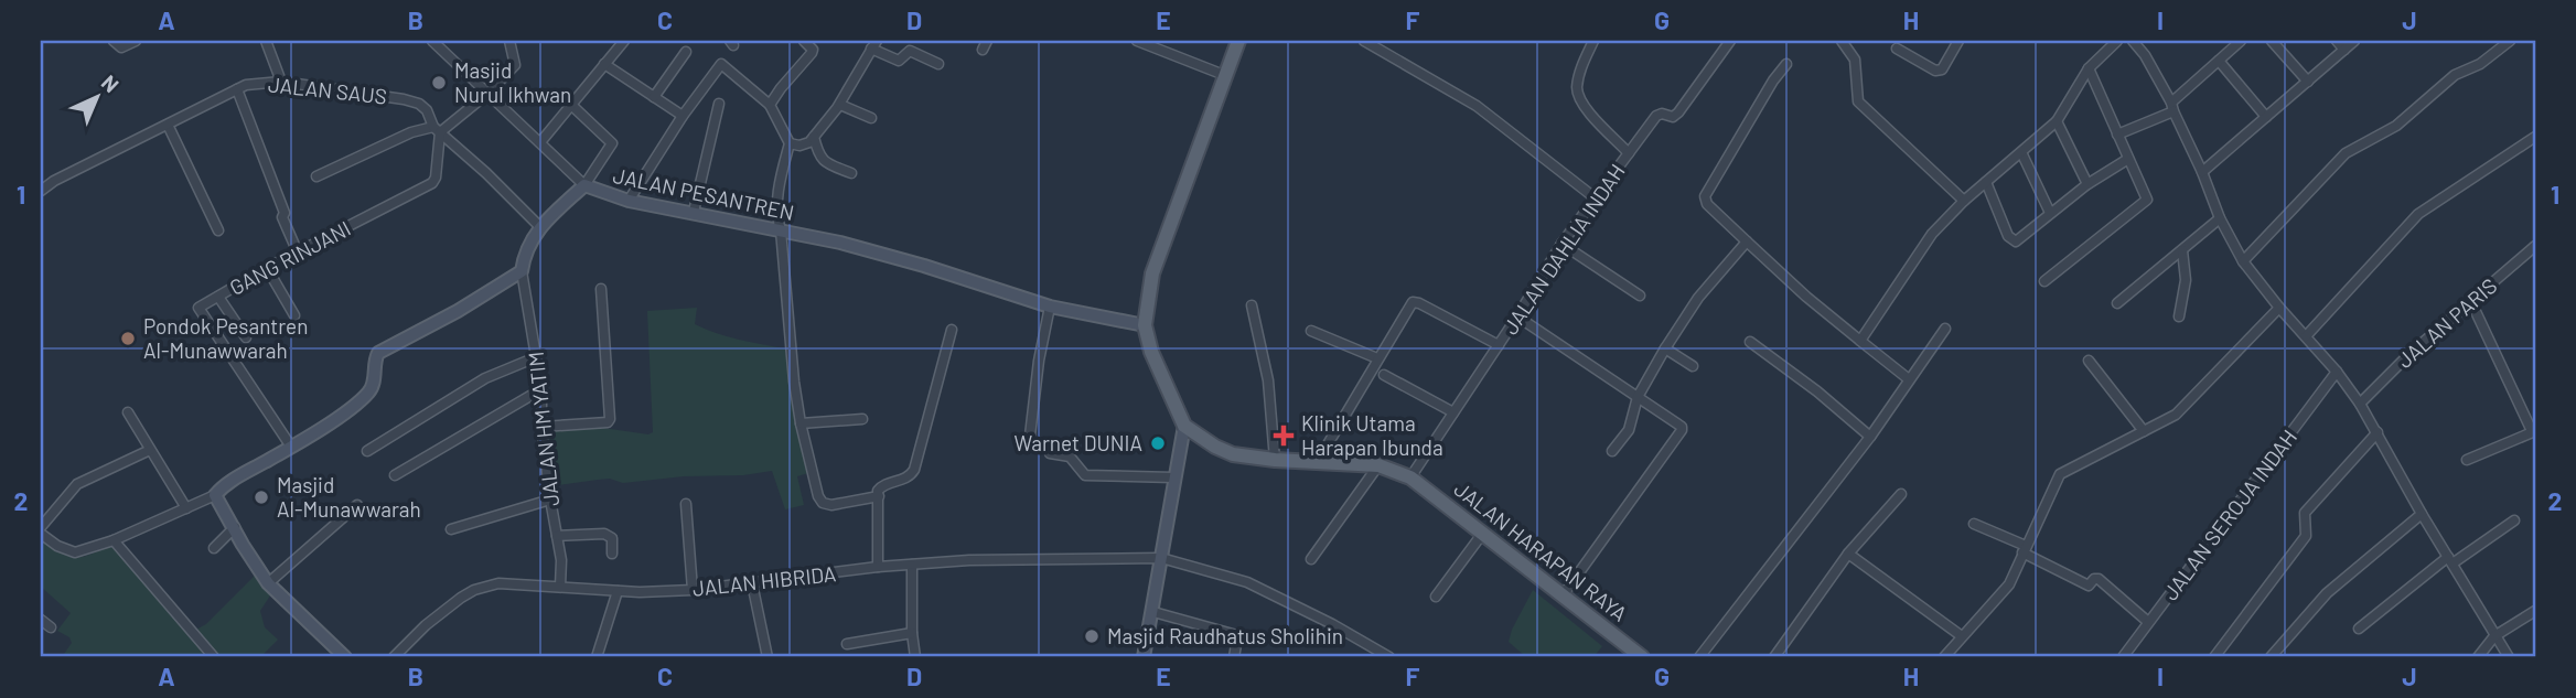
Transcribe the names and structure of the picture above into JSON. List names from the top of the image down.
{
  "streets": {
    "main road": ["JALAN HARAPAN RAYA"],
    "street": [
      "JALAN SAUS",
      "JALAN PESANTREN",
      "JALAN DAHLIA INDAH",
      "GANG RINJANI",
      "JALAN PARIS",
      "JALAN HM YATIM",
      "JALAN SEROJA INDAH",
      "JALAN HIBRIDA"
    ]
  },
  "crossings": [
    ["JALAN SAUS", "JALAN PESANTREN"],
    ["JALAN SAUS", "GANG RINJANI"],
    ["JALAN PESANTREN", "JALAN HM YATIM"],
    ["JALAN DAHLIA INDAH", "JALAN HARAPAN RAYA"],
    ["JALAN HM YATIM", "JALAN HIBRIDA"]
  ],
  "places": {
    "other": [
      "Masjid Nurul Ikhwan",
      "Pondok Pesantren Al-Munawwarah",
      "Warnet DUNIA",
      "Masjid Al-Munawwarah",
      "Masjid Raudhatus Sholihin"
    ],
    "health": ["Klinik Utama Harapan Ibunda"]
  },
  "north": "top right",
  "grid": {
    "columns": [
      "A",
      "B",
      "C",
      "D",
      "E",
      "F",
      "G",
      "H",
      "I",
      "J"
    ],
    "rows": ["1", "2"]
  }
}
